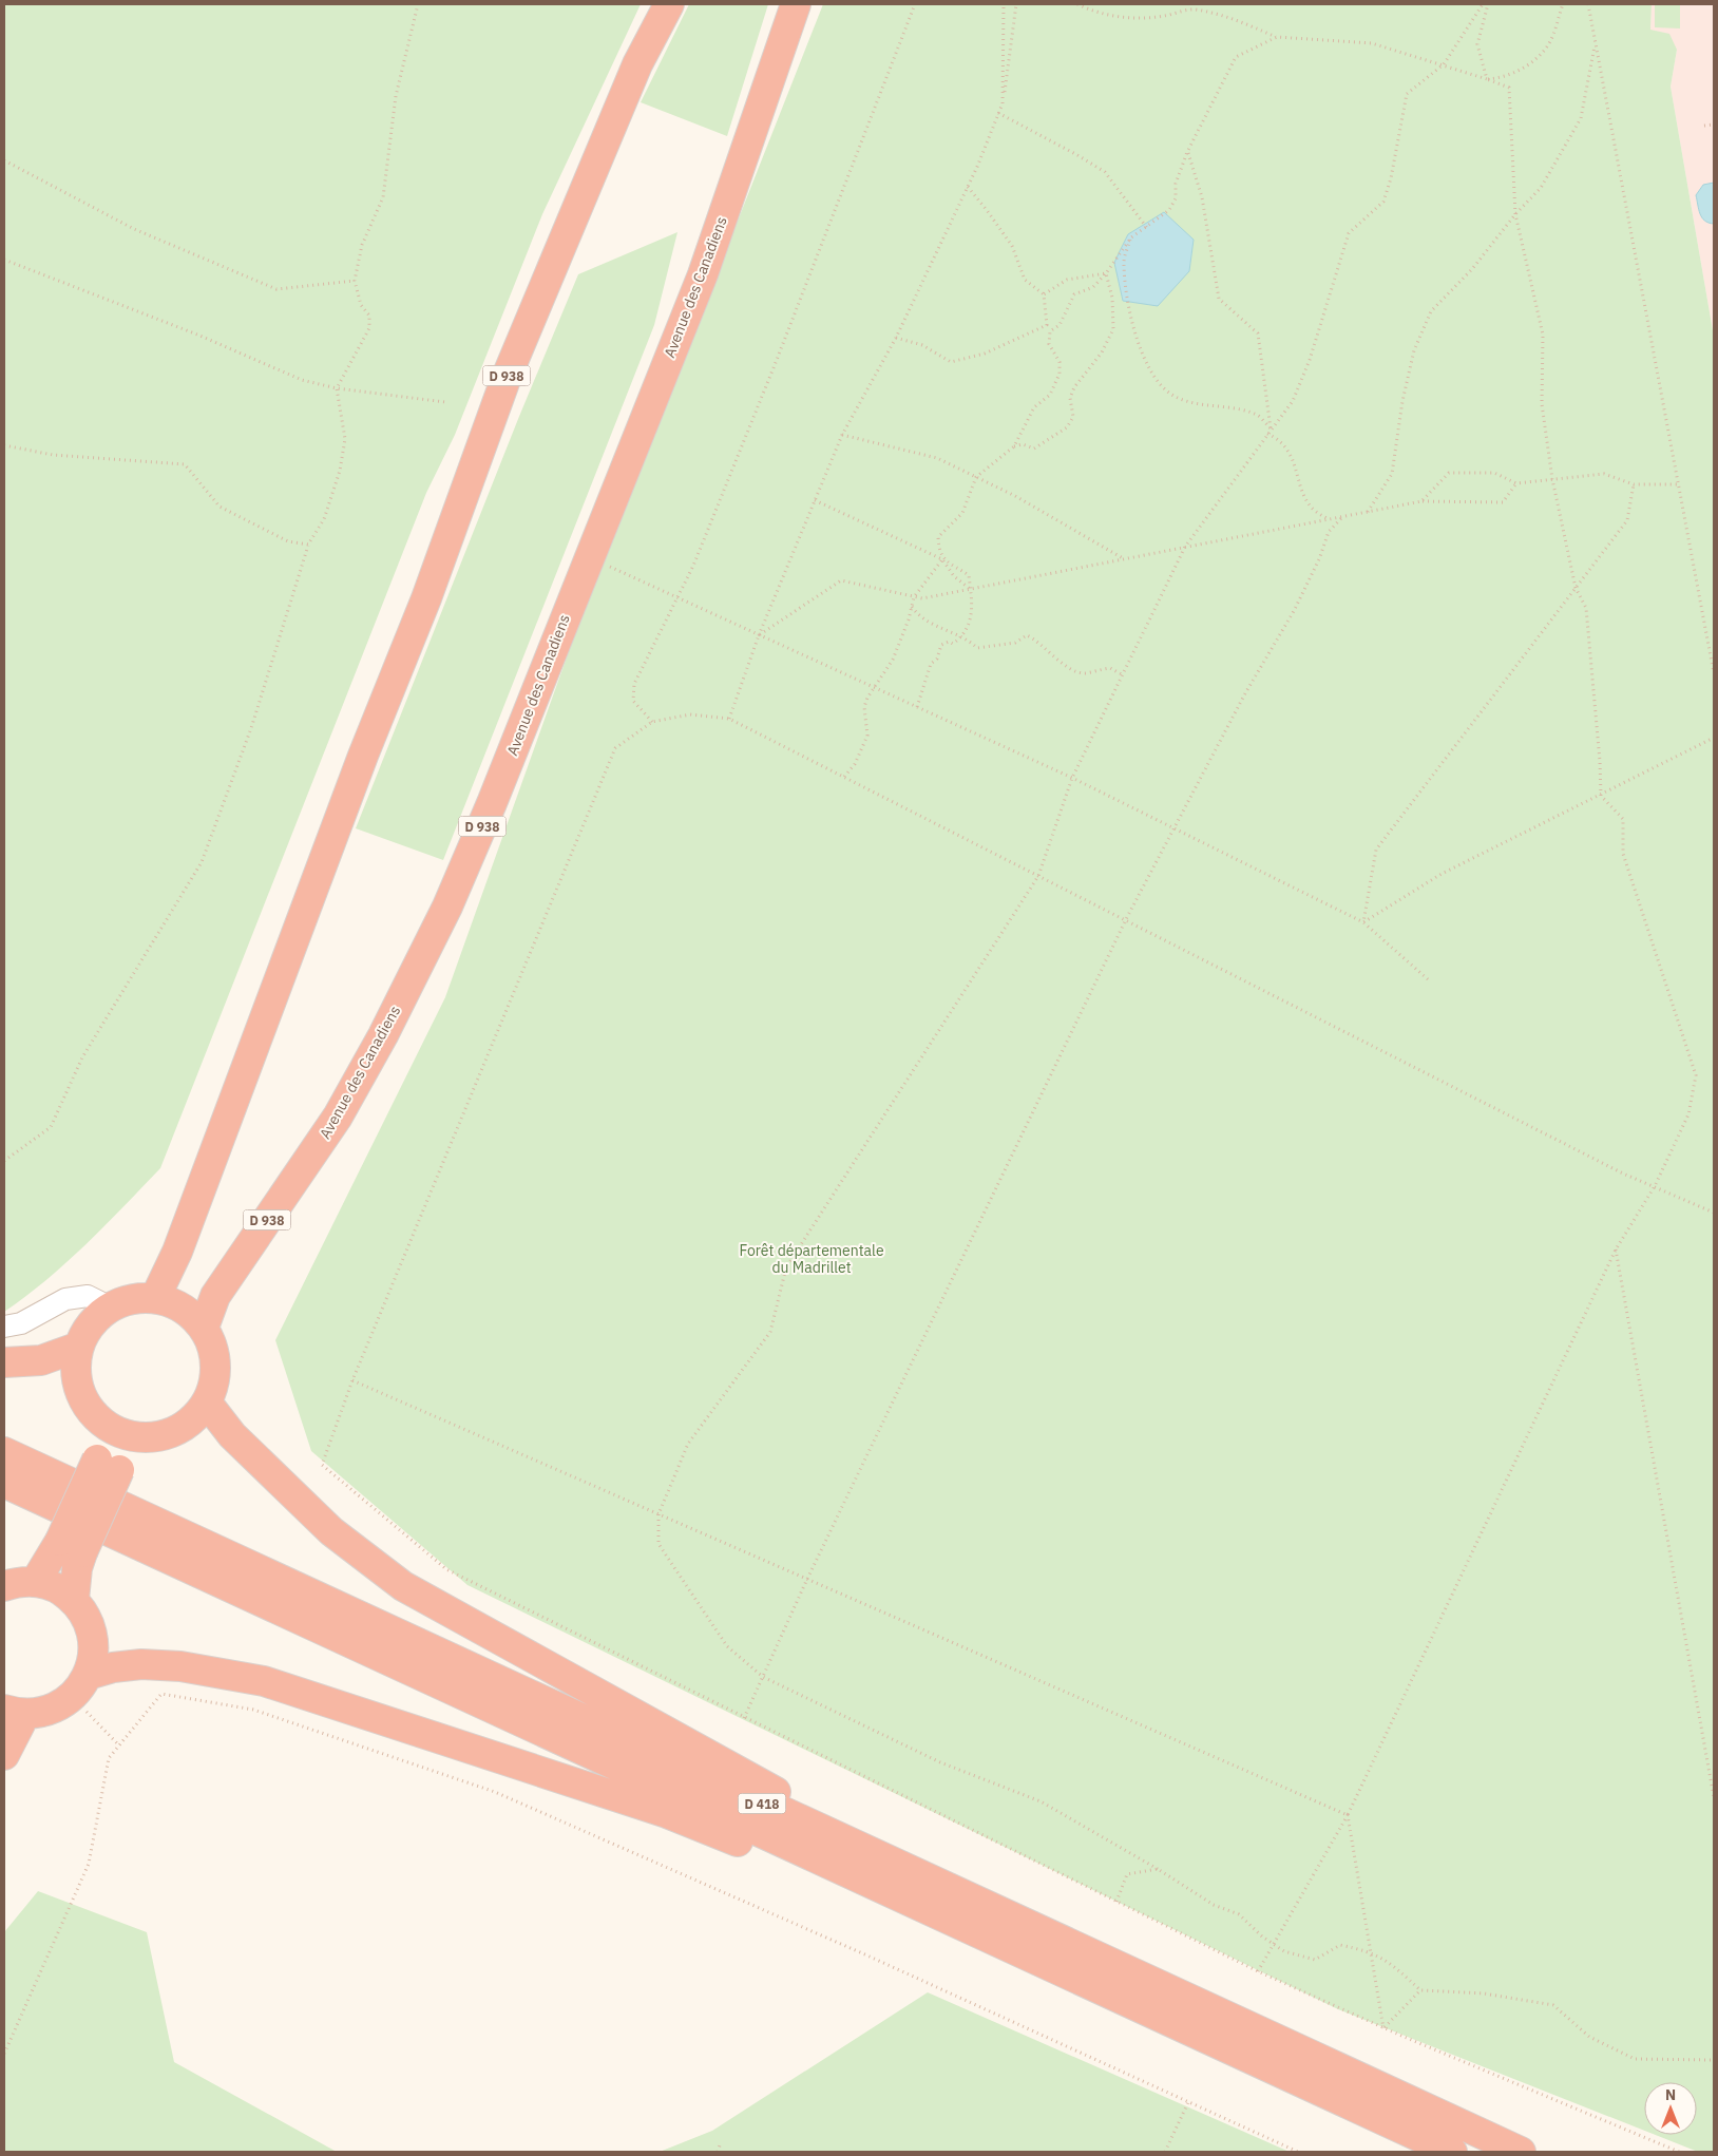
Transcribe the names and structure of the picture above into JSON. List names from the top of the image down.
{
  "streets": {
    "highway": ["Avenue des Canadiens", "D 938", "D 418"]
  },
  "crossings": [
    ["Avenue des Canadiens", "D 938"]
  ],
  "parks": ["Forêt départementale du Madrillet"],
  "north": "top"
}
